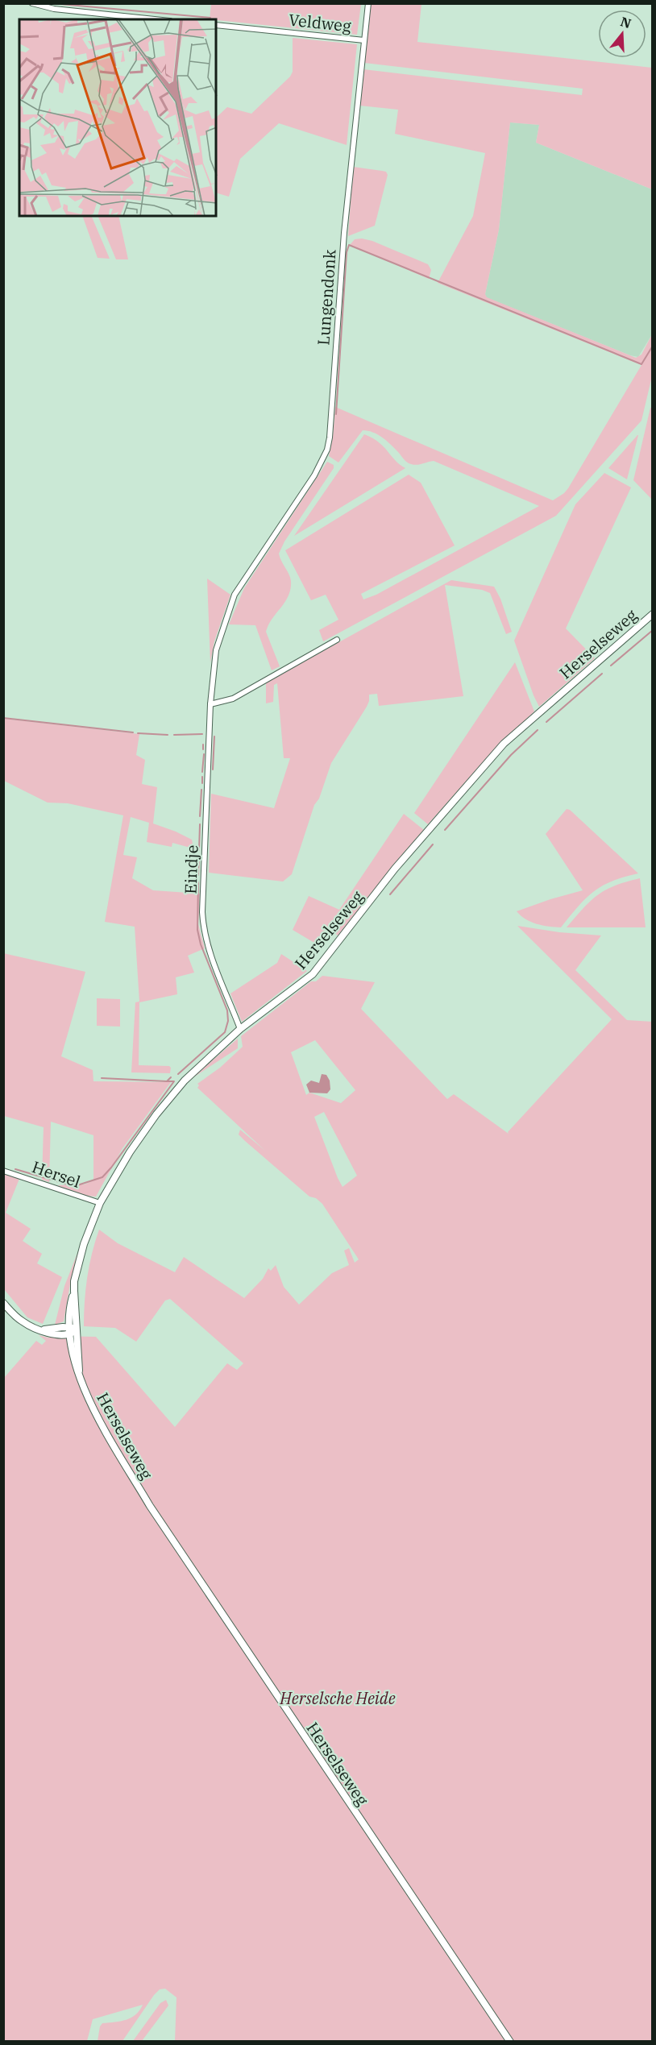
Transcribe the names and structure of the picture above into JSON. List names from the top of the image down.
{
  "streets": {
    "street": [
      "Veldweg",
      "Lungendonk",
      "Herselseweg",
      "Eindje",
      "Hersel"
    ]
  },
  "crossings": [
    ["Veldweg", "Lungendonk"],
    ["Lungendonk", "Eindje"],
    ["Herselseweg", "Eindje"],
    ["Herselseweg", "Hersel"]
  ],
  "parks": ["Herselsche Heide"],
  "north": "top"
}
